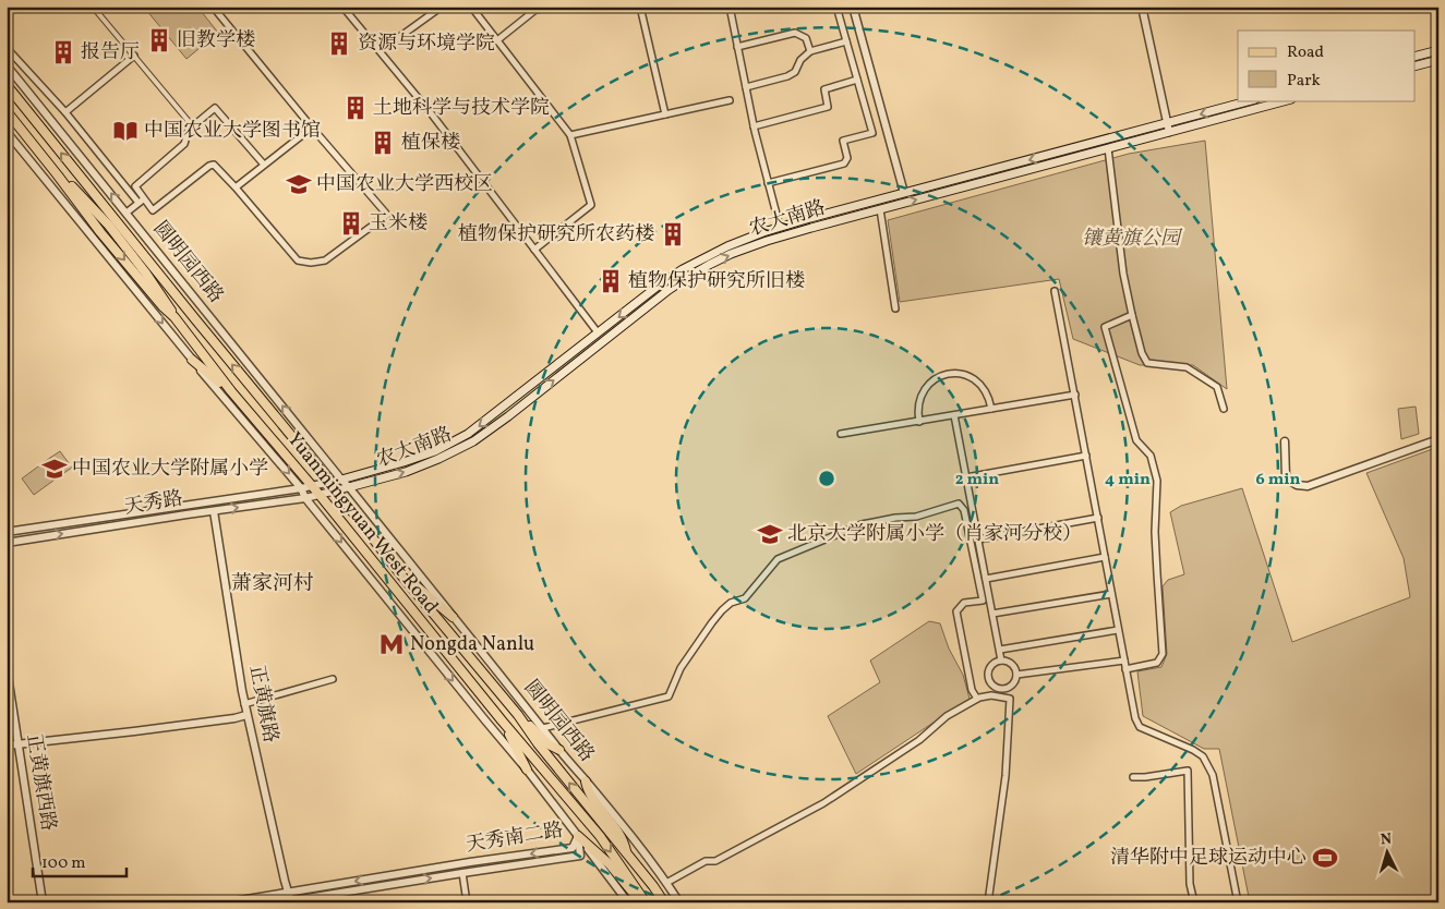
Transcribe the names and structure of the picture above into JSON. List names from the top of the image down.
{
  "streets": {
    "main road": ["农大南路", "Yuanmingyuan West Road"],
    "street": [
      "圆明园西路",
      "天秀路",
      "正黄旗路",
      "正黄旗西路",
      "天秀南二路"
    ]
  },
  "crossings": [
    ["农大南路", "圆明园西路"],
    ["农大南路", "天秀路"],
    ["圆明园西路", "天秀路"],
    ["天秀路", "Yuanmingyuan West Road"],
    ["天秀路", "正黄旗路"],
    ["正黄旗路", "天秀南二路"]
  ],
  "districts": ["萧家河村"],
  "parks": ["镶黄旗公园"],
  "places": {
    "building": [
      "旧教学楼",
      "资源与环境学院",
      "报告厅",
      "土地科学与技术学院",
      "植保楼",
      "玉米楼",
      "植物保护研究所农药楼",
      "植物保护研究所旧楼"
    ],
    "library": ["中国农业大学图书馆"],
    "school or university": ["中国农业大学西校区", "中国农业大学附属小学", "北京大学附属小学（肖家河分校）"],
    "metro station": ["Nongda Nanlu"],
    "sports": ["清华附中足球运动中心"]
  },
  "legend": ["Road", "Park"],
  "scale_bar": "100 m",
  "north": "top",
  "rings": ["2 min", "4 min", "6 min"]
}
